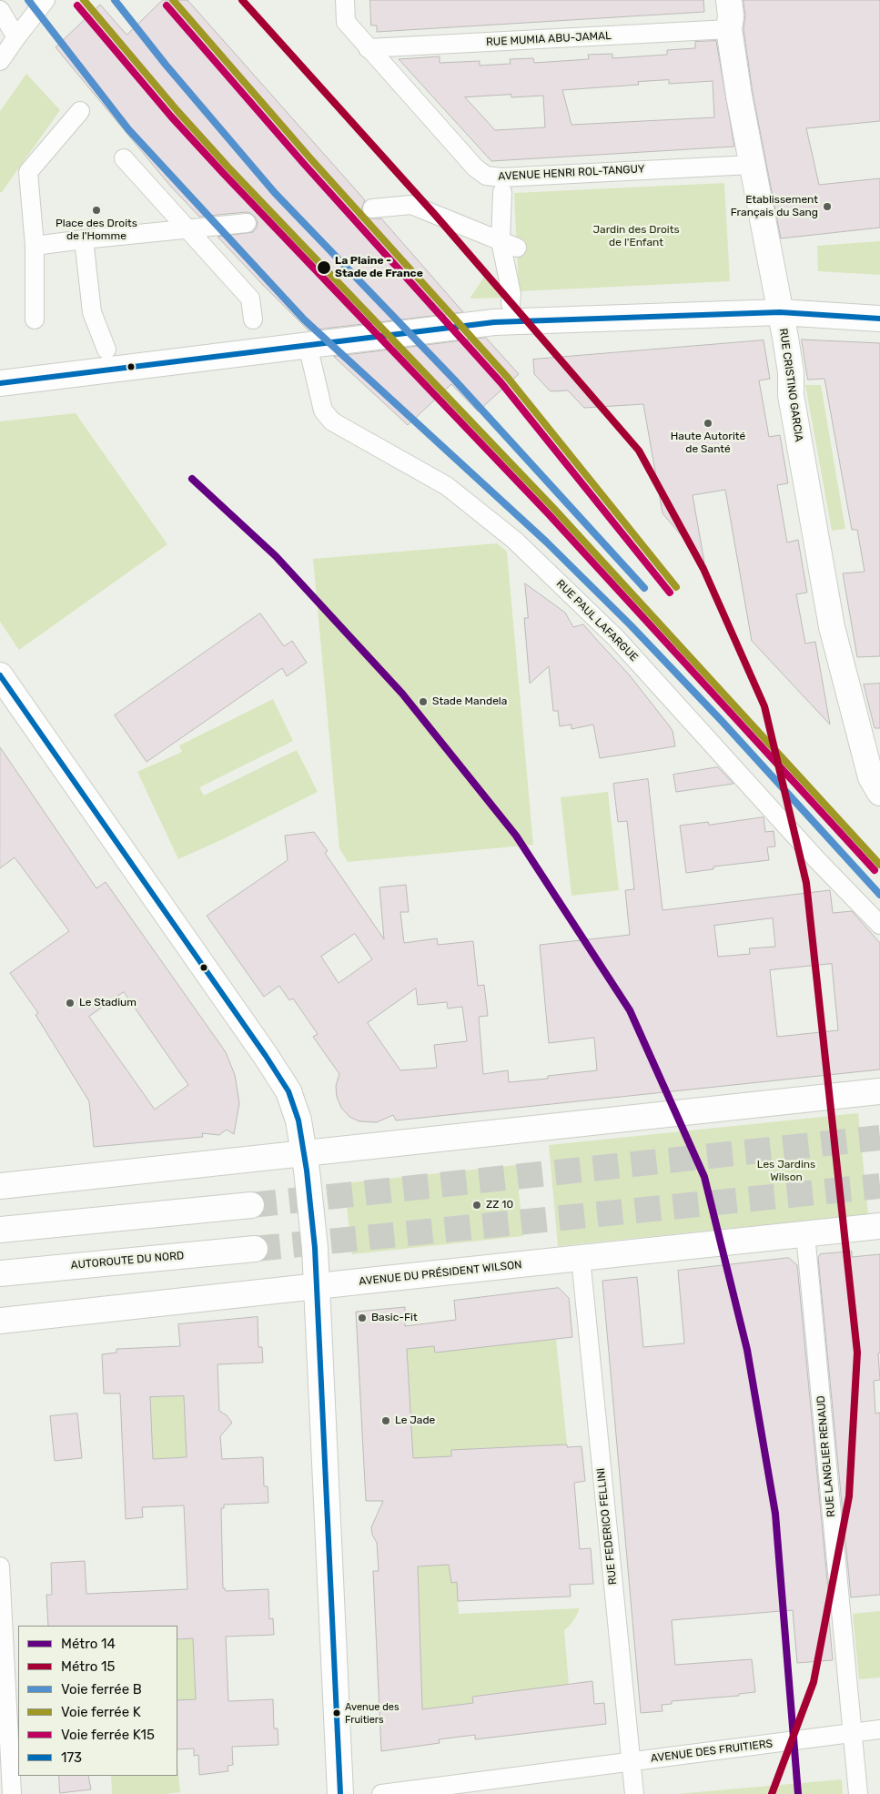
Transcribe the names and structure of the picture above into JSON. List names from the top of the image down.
{
  "streets": {
    "main road": ["RUE CRISTINO GARCIA", "AUTOROUTE DU NORD", "AVENUE DU PRÉSIDENT WILSON"],
    "street": [
      "RUE MUMIA ABU-JAMAL",
      "AVENUE HENRI ROL-TANGUY",
      "RUE PAUL LAFARGUE",
      "RUE LANGLIER RENAUD",
      "RUE FEDERICO FELLINI",
      "AVENUE DES FRUITIERS"
    ]
  },
  "crossings": [
    ["RUE MUMIA ABU-JAMAL", "AVENUE HENRI ROL-TANGUY"],
    ["RUE MUMIA ABU-JAMAL", "RUE CRISTINO GARCIA"],
    ["AVENUE HENRI ROL-TANGUY", "RUE CRISTINO GARCIA"],
    ["AVENUE DU PRÉSIDENT WILSON", "RUE LANGLIER RENAUD"],
    ["AVENUE DU PRÉSIDENT WILSON", "RUE FEDERICO FELLINI"],
    ["RUE LANGLIER RENAUD", "AVENUE DES FRUITIERS"],
    ["RUE FEDERICO FELLINI", "AVENUE DES FRUITIERS"]
  ],
  "parks": ["Jardin des Droits de l'Enfant", "Les Jardins Wilson"],
  "places": [
    "Etablissement Français du Sang",
    "Place des Droits de l'Homme",
    "La Plaine - Stade de France",
    "Haute Autorité de Santé",
    "Stade Mandela",
    "Le Stadium",
    "ZZ 10",
    "Basic-Fit",
    "Le Jade",
    "Avenue des Fruitiers"
  ],
  "lines": [
    "metro line 15",
    "rail line B",
    "rail line K",
    "rail line K15",
    "transit line 173",
    "metro line 14"
  ],
  "legend": [
    "Métro 14",
    "Métro 15",
    "Voie ferrée B",
    "Voie ferrée K",
    "Voie ferrée K15",
    "173"
  ]
}
